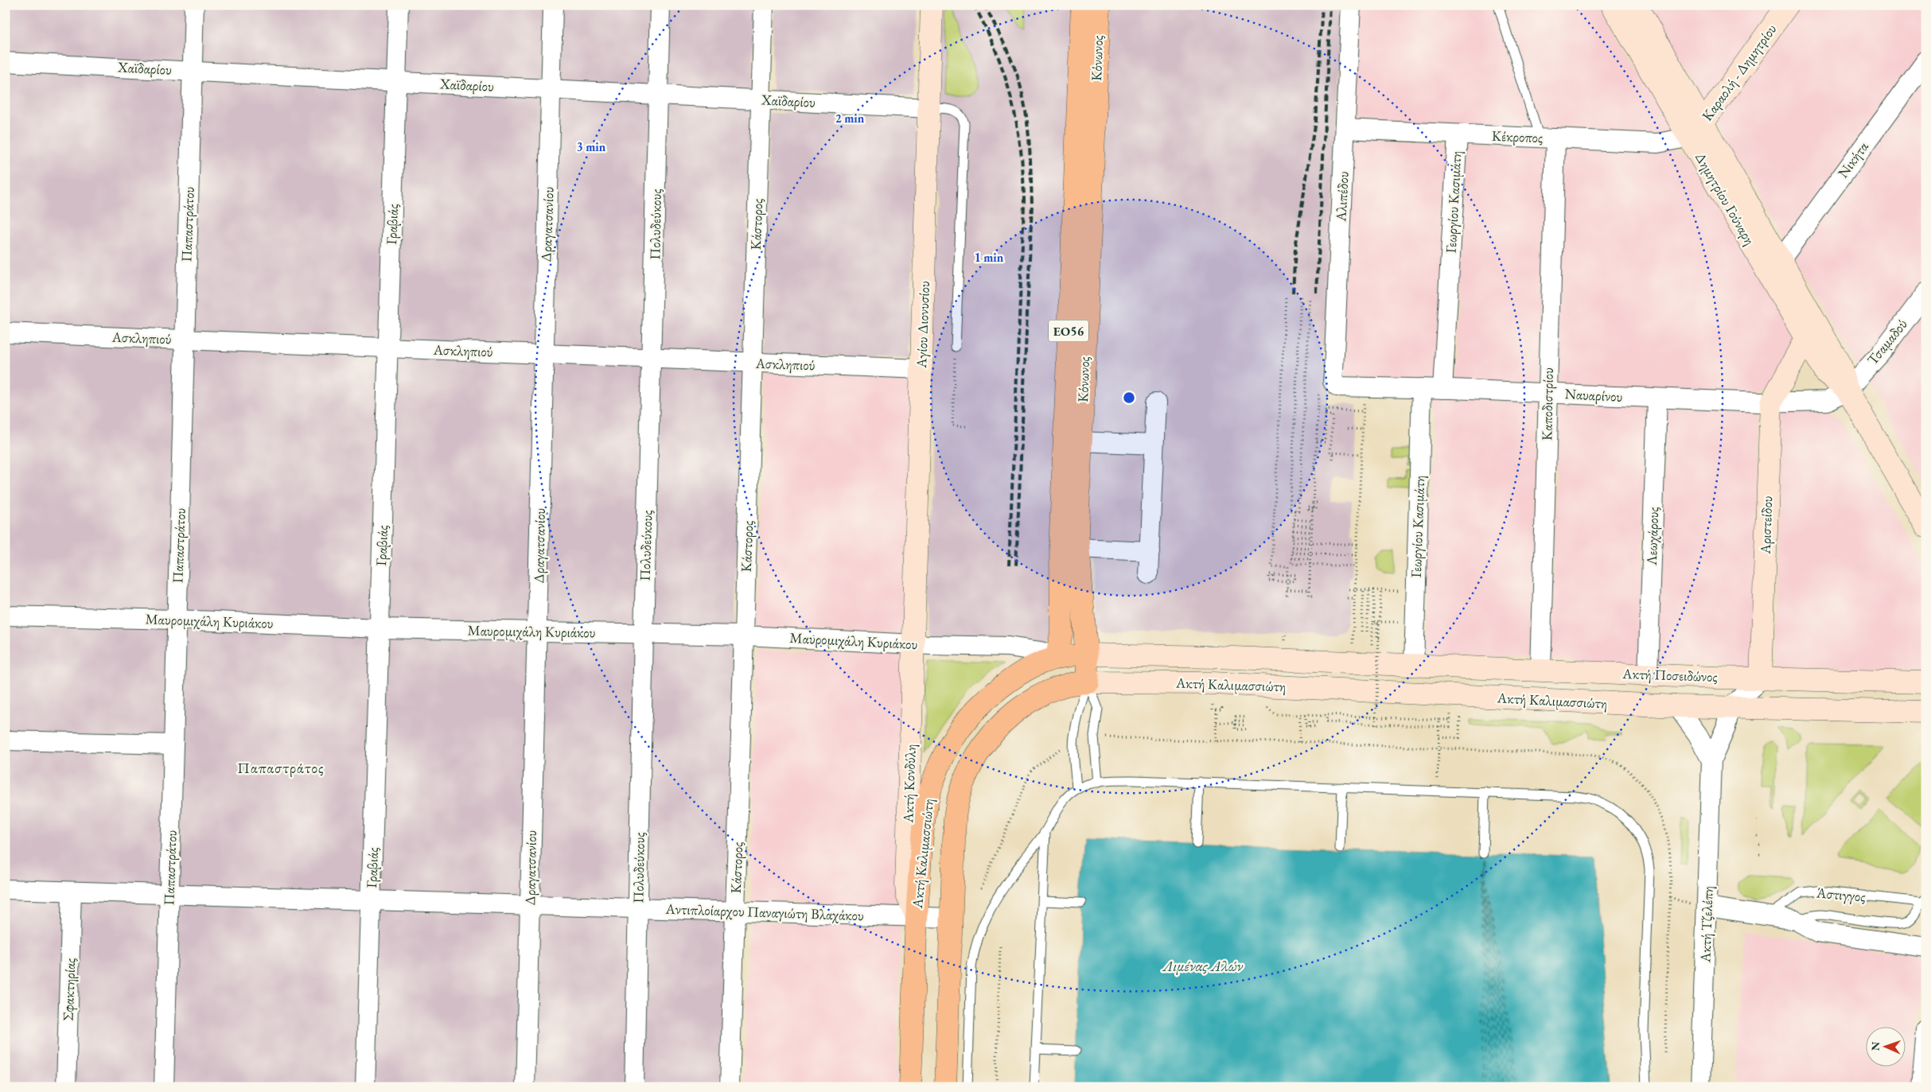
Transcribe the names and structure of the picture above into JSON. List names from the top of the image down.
{
  "streets": {
    "main road": [
      "Κόνωνος",
      "Καραολή - Δημητρίου",
      "Δημητρίου Γούναρη",
      "Αγίου Διονυσίου",
      "ΕΟ56",
      "Αριστείδου",
      "Ακτή Ποσειδώνος",
      "Ακτή Καλιμασσιώτη",
      "Ακτή Κονδύλη"
    ],
    "street": [
      "Χαϊδαρίου",
      "Κέκροπος",
      "Νικήτα",
      "Αλιπέδου",
      "Γεωργίου Κασιμάτη",
      "Παπαστράτου",
      "Γραβιάς",
      "Δραγατσανίου",
      "Πολυδεύκους",
      "Κάστορος",
      "Ασκληπιού",
      "Τσαμαδού",
      "Ναυαρίνου",
      "Καποδιστρίου",
      "Λεωχάρους",
      "Μαυρομιχάλη Κυριάκου",
      "Άστιγγος",
      "Αντιπλοίαρχου Παναγιώτη Βλαχάκου",
      "Ακτή Τζελέπη",
      "Σφακτηρίας"
    ]
  },
  "crossings": [
    ["Κόνωνος", "Μαυρομιχάλη Κυριάκου"],
    ["Κόνωνος", "Ακτή Καλιμασσιώτη"],
    ["Χαϊδαρίου", "Παπαστράτου"],
    ["Χαϊδαρίου", "Γραβιάς"],
    ["Χαϊδαρίου", "Δραγατσανίου"],
    ["Χαϊδαρίου", "Πολυδεύκους"],
    ["Χαϊδαρίου", "Κάστορος"],
    ["Χαϊδαρίου", "Αγίου Διονυσίου"],
    ["Καραολή - Δημητρίου", "Κέκροπος"],
    ["Καραολή - Δημητρίου", "Δημητρίου Γούναρη"],
    ["Κέκροπος", "Αλιπέδου"],
    ["Κέκροπος", "Δημητρίου Γούναρη"],
    ["Κέκροπος", "Γεωργίου Κασιμάτη"],
    ["Κέκροπος", "Καποδιστρίου"],
    ["Νικήτα", "Δημητρίου Γούναρη"],
    ["Αλιπέδου", "Ναυαρίνου"],
    ["Δημητρίου Γούναρη", "Τσαμαδού"],
    ["Δημητρίου Γούναρη", "Ναυαρίνου"],
    ["Δημητρίου Γούναρη", "Αριστείδου"],
    ["Γεωργίου Κασιμάτη", "Ναυαρίνου"],
    ["Γεωργίου Κασιμάτη", "Ακτή Ποσειδώνος"],
    ["Γεωργίου Κασιμάτη", "Ακτή Καλιμασσιώτη"],
    ["Παπαστράτου", "Ασκληπιού"],
    ["Παπαστράτου", "Μαυρομιχάλη Κυριάκου"],
    ["Παπαστράτου", "Αντιπλοίαρχου Παναγιώτη Βλαχάκου"],
    ["Γραβιάς", "Ασκληπιού"],
    ["Γραβιάς", "Μαυρομιχάλη Κυριάκου"],
    ["Γραβιάς", "Αντιπλοίαρχου Παναγιώτη Βλαχάκου"],
    ["Δραγατσανίου", "Ασκληπιού"],
    ["Δραγατσανίου", "Μαυρομιχάλη Κυριάκου"],
    ["Δραγατσανίου", "Αντιπλοίαρχου Παναγιώτη Βλαχάκου"],
    ["Πολυδεύκους", "Ασκληπιού"],
    ["Πολυδεύκους", "Μαυρομιχάλη Κυριάκου"],
    ["Πολυδεύκους", "Αντιπλοίαρχου Παναγιώτη Βλαχάκου"],
    ["Κάστορος", "Ασκληπιού"],
    ["Κάστορος", "Μαυρομιχάλη Κυριάκου"],
    ["Κάστορος", "Αντιπλοίαρχου Παναγιώτη Βλαχάκου"],
    ["Αγίου Διονυσίου", "Ασκληπιού"],
    ["Αγίου Διονυσίου", "Μαυρομιχάλη Κυριάκου"],
    ["Αγίου Διονυσίου", "Ακτή Κονδύλη"],
    ["Τσαμαδού", "Ναυαρίνου"],
    ["Ναυαρίνου", "Καποδιστρίου"],
    ["Ναυαρίνου", "Αριστείδου"],
    ["Ναυαρίνου", "Λεωχάρους"],
    ["Καποδιστρίου", "Ακτή Ποσειδώνος"],
    ["Αριστείδου", "Ακτή Ποσειδώνος"],
    ["Λεωχάρους", "Ακτή Ποσειδώνος"],
    ["Μαυρομιχάλη Κυριάκου", "Ακτή Καλιμασσιώτη"],
    ["Μαυρομιχάλη Κυριάκου", "Ακτή Κονδύλη"],
    ["Ακτή Ποσειδώνος", "Ακτή Καλιμασσιώτη"],
    ["Ακτή Καλιμασσιώτη", "Ακτή Κονδύλη"],
    ["Ακτή Καλιμασσιώτη", "Αντιπλοίαρχου Παναγιώτη Βλαχάκου"],
    ["Ακτή Καλιμασσιώτη", "Ακτή Τζελέπη"],
    ["Ακτή Κονδύλη", "Αντιπλοίαρχου Παναγιώτη Βλαχάκου"],
    ["Άστιγγος", "Ακτή Τζελέπη"],
    ["Αντιπλοίαρχου Παναγιώτη Βλαχάκου", "Σφακτηρίας"]
  ],
  "districts": ["Παπαστράτος"],
  "water": ["Λιμένας Αλών"],
  "north": "left",
  "rings": ["2 min", "3 min", "1 min"]
}
